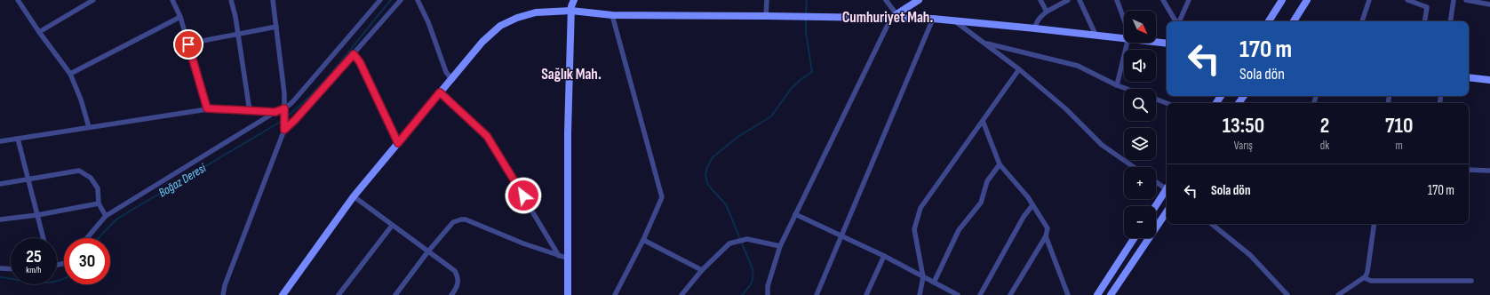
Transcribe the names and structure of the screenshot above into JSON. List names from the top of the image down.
{
  "districts": ["Cumhuriyet Mah.", "Sağlık Mah."],
  "water": ["Boğaz Deresi"],
  "north": "bottom right",
  "page": {
    "map_buttons": ["+", "−"],
    "turn": ["170 m", "Sola dön"],
    "eta": [
      "13:50",
      "Varış",
      "2",
      "dk",
      "710",
      "m"
    ],
    "list": [
      {
        "name": "Sola dön",
        "value": "170 m"
      }
    ],
    "speed": "25 km/h",
    "limit": "30"
  }
}
